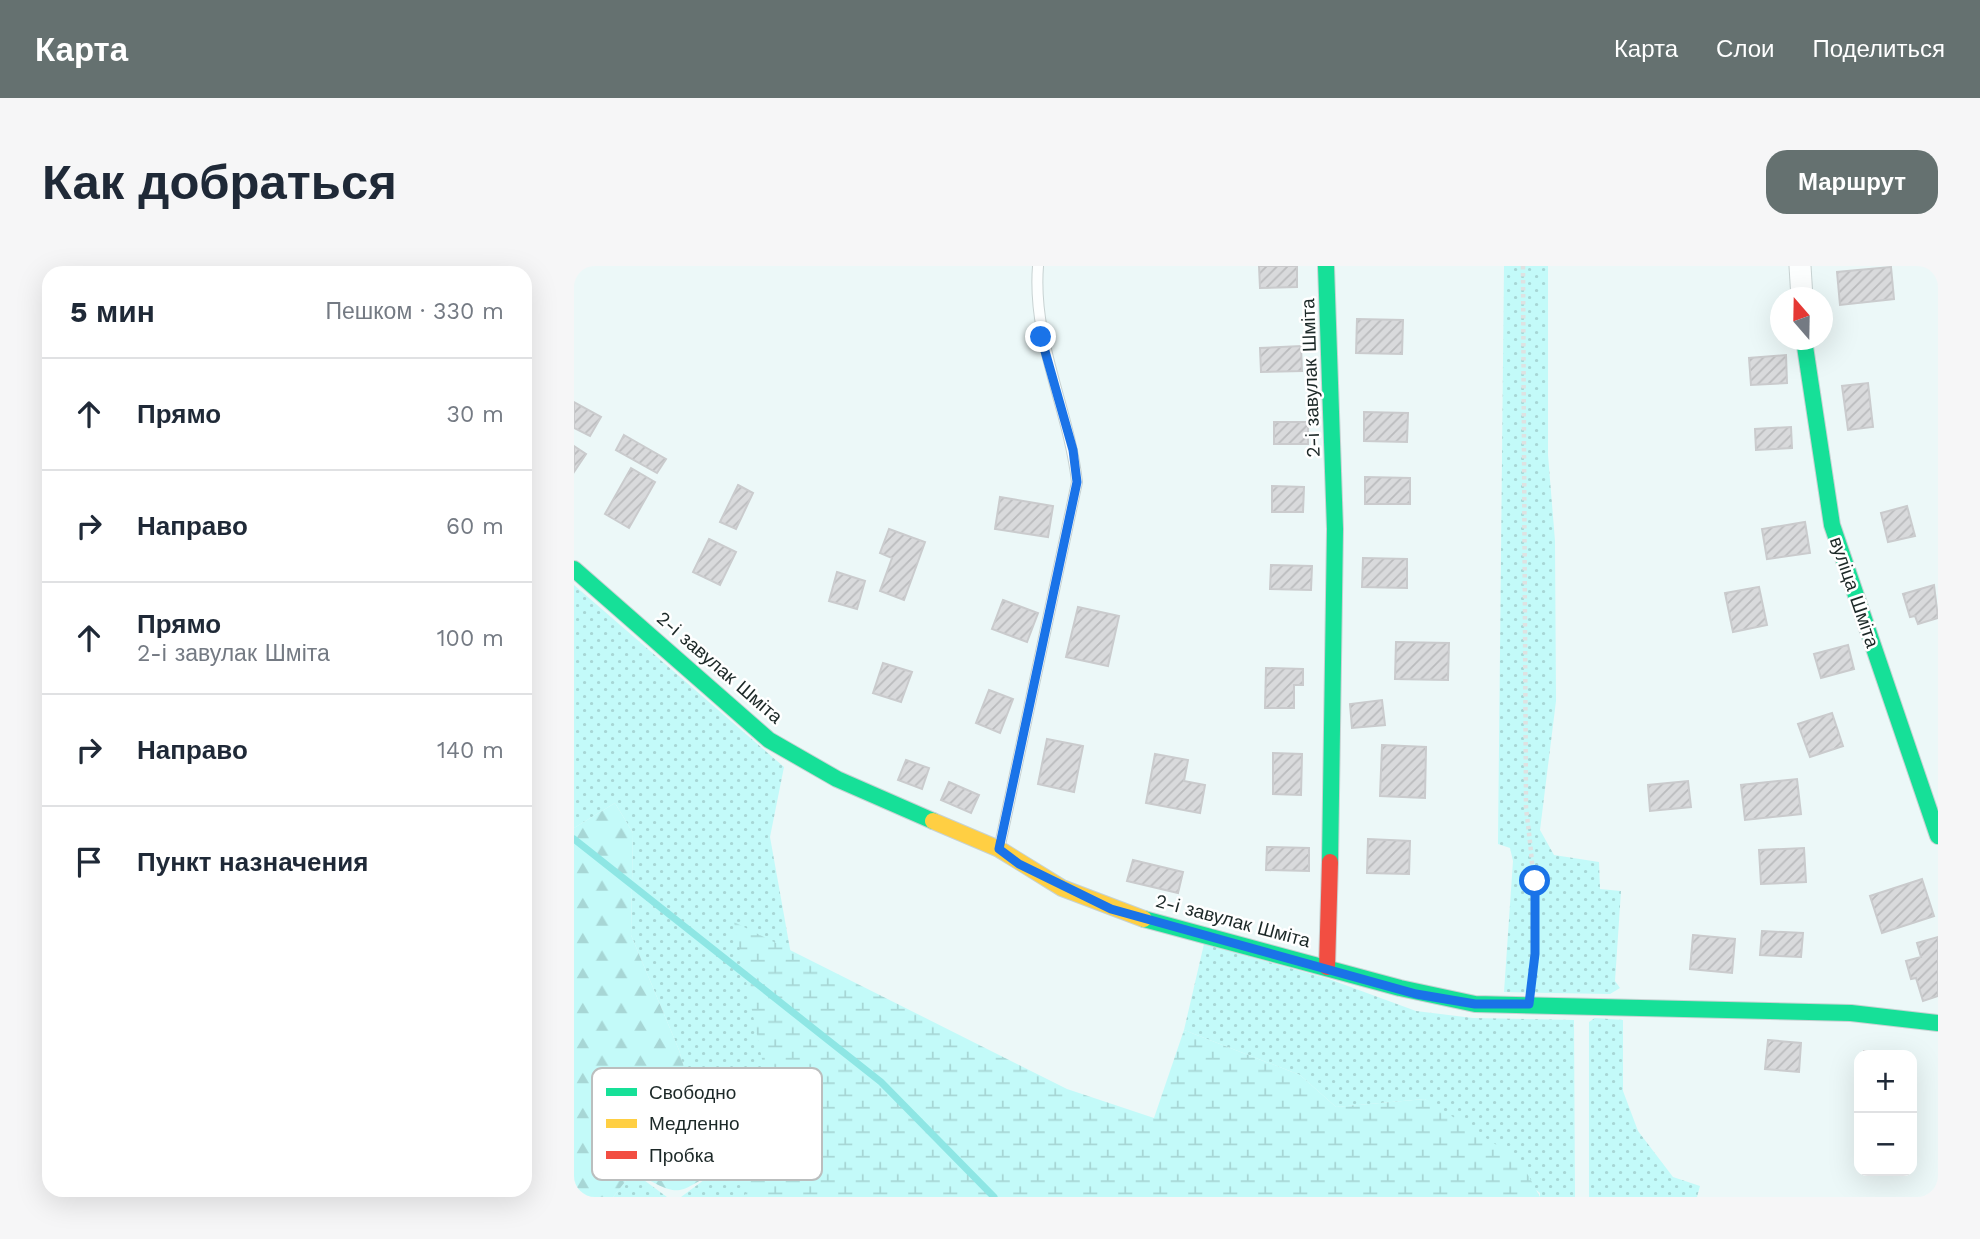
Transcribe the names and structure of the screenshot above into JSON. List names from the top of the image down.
{
  "streets": {
    "street": ["2-і завулак Шміта", "вуліца Шміта"]
  },
  "legend": ["Свободно", "Медленно", "Пробка"],
  "north": "top",
  "page": {
    "header": "Карта",
    "nav": ["Карта", "Слои", "Поделиться"],
    "buttons": "Маршрут",
    "title": "Как добраться",
    "heading": ["5 мин", "Пешком · 330 m"],
    "list": [
      ["Прямо", "30 m"],
      ["Направо", "60 m"],
      ["Прямо", "2-і завулак Шміта", "100 m"],
      ["Направо", "140 m"],
      "Пункт назначения"
    ],
    "map_buttons": ["+", "−"]
  }
}
